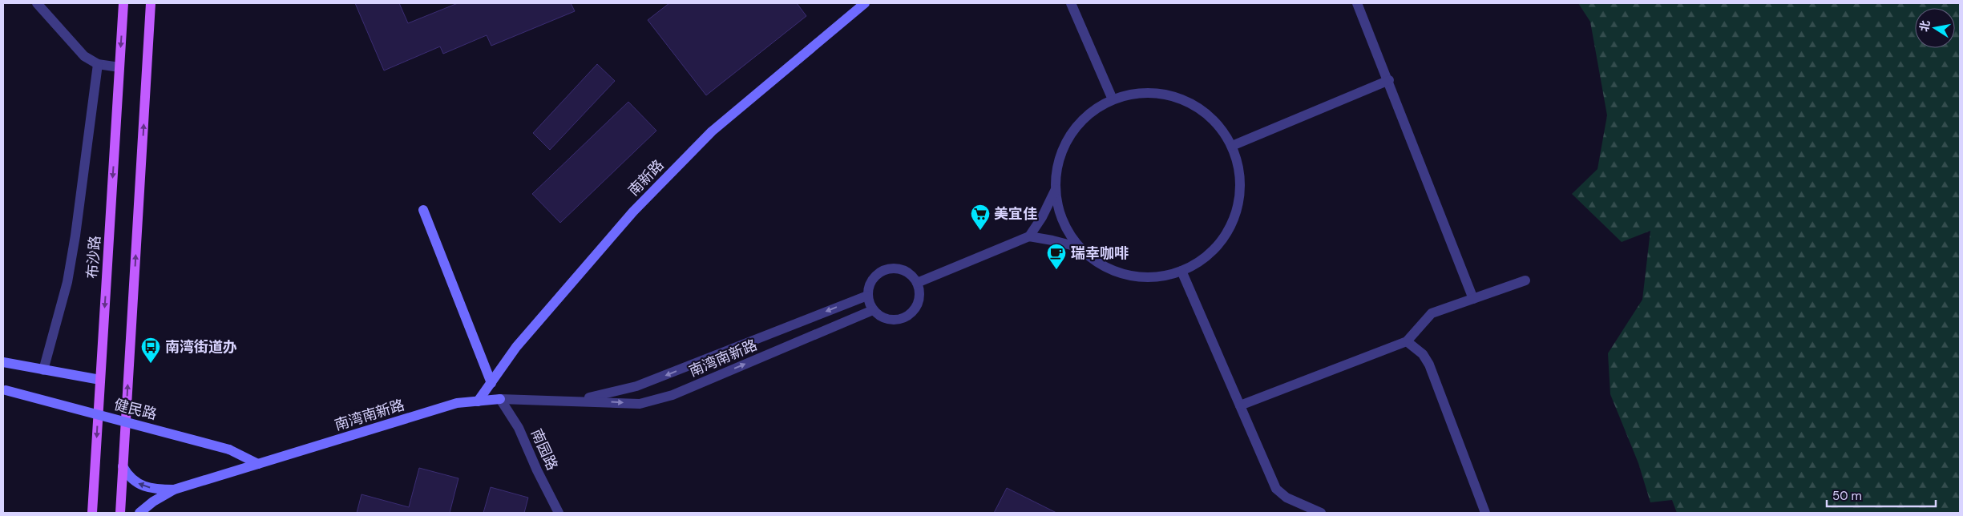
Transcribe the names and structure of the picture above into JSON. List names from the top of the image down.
{
  "streets": {
    "main road": ["布沙路"],
    "street": [
      "南新路",
      "南湾南新路",
      "健民路",
      "南园路"
    ]
  },
  "crossings": [
    ["南新路", "南湾南新路"],
    ["南湾南新路", "健民路"],
    ["南湾南新路", "南园路"]
  ],
  "places": {
    "supermarket": ["美宜佳"],
    "cafe": ["瑞幸咖啡"],
    "bus stop": ["南湾街道办"]
  },
  "scale_bar": "50 m",
  "north": "left"
}
